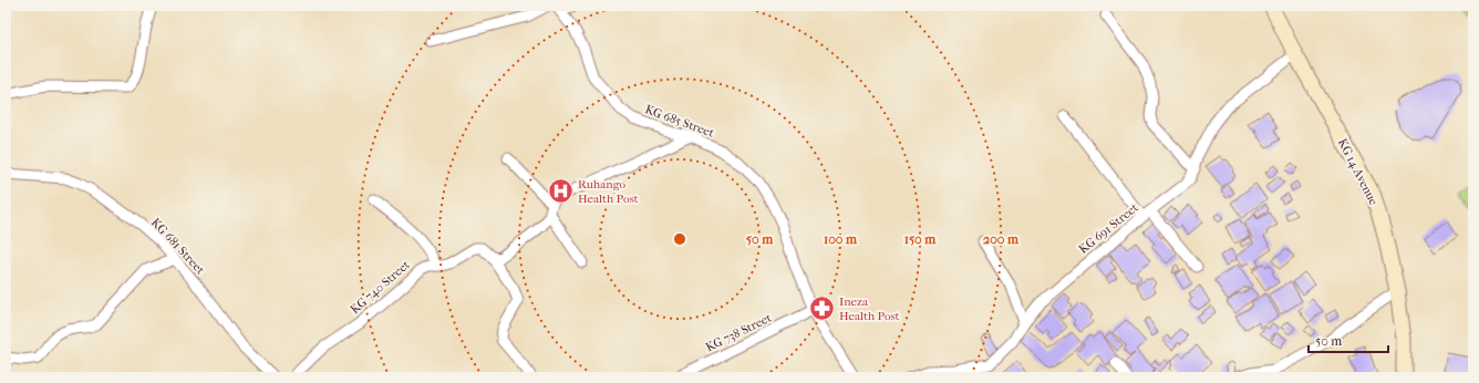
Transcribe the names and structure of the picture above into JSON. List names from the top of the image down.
{
  "streets": {
    "main road": ["KG 14 Avenue"],
    "street": [
      "KG 685 Street",
      "KG 691 Street",
      "KG 681 Street",
      "KG 740 Street",
      "KG 738 Street"
    ]
  },
  "crossings": [
    ["KG 685 Street", "KG 738 Street"],
    ["KG 14 Avenue", "KG 691 Street"]
  ],
  "places": {
    "hospital": ["Ruhango Health Post"],
    "pharmacy": ["Ineza Health Post"]
  },
  "scale_bar": "50 m",
  "rings": [
    "50 m",
    "100 m",
    "150 m",
    "200 m"
  ]
}
